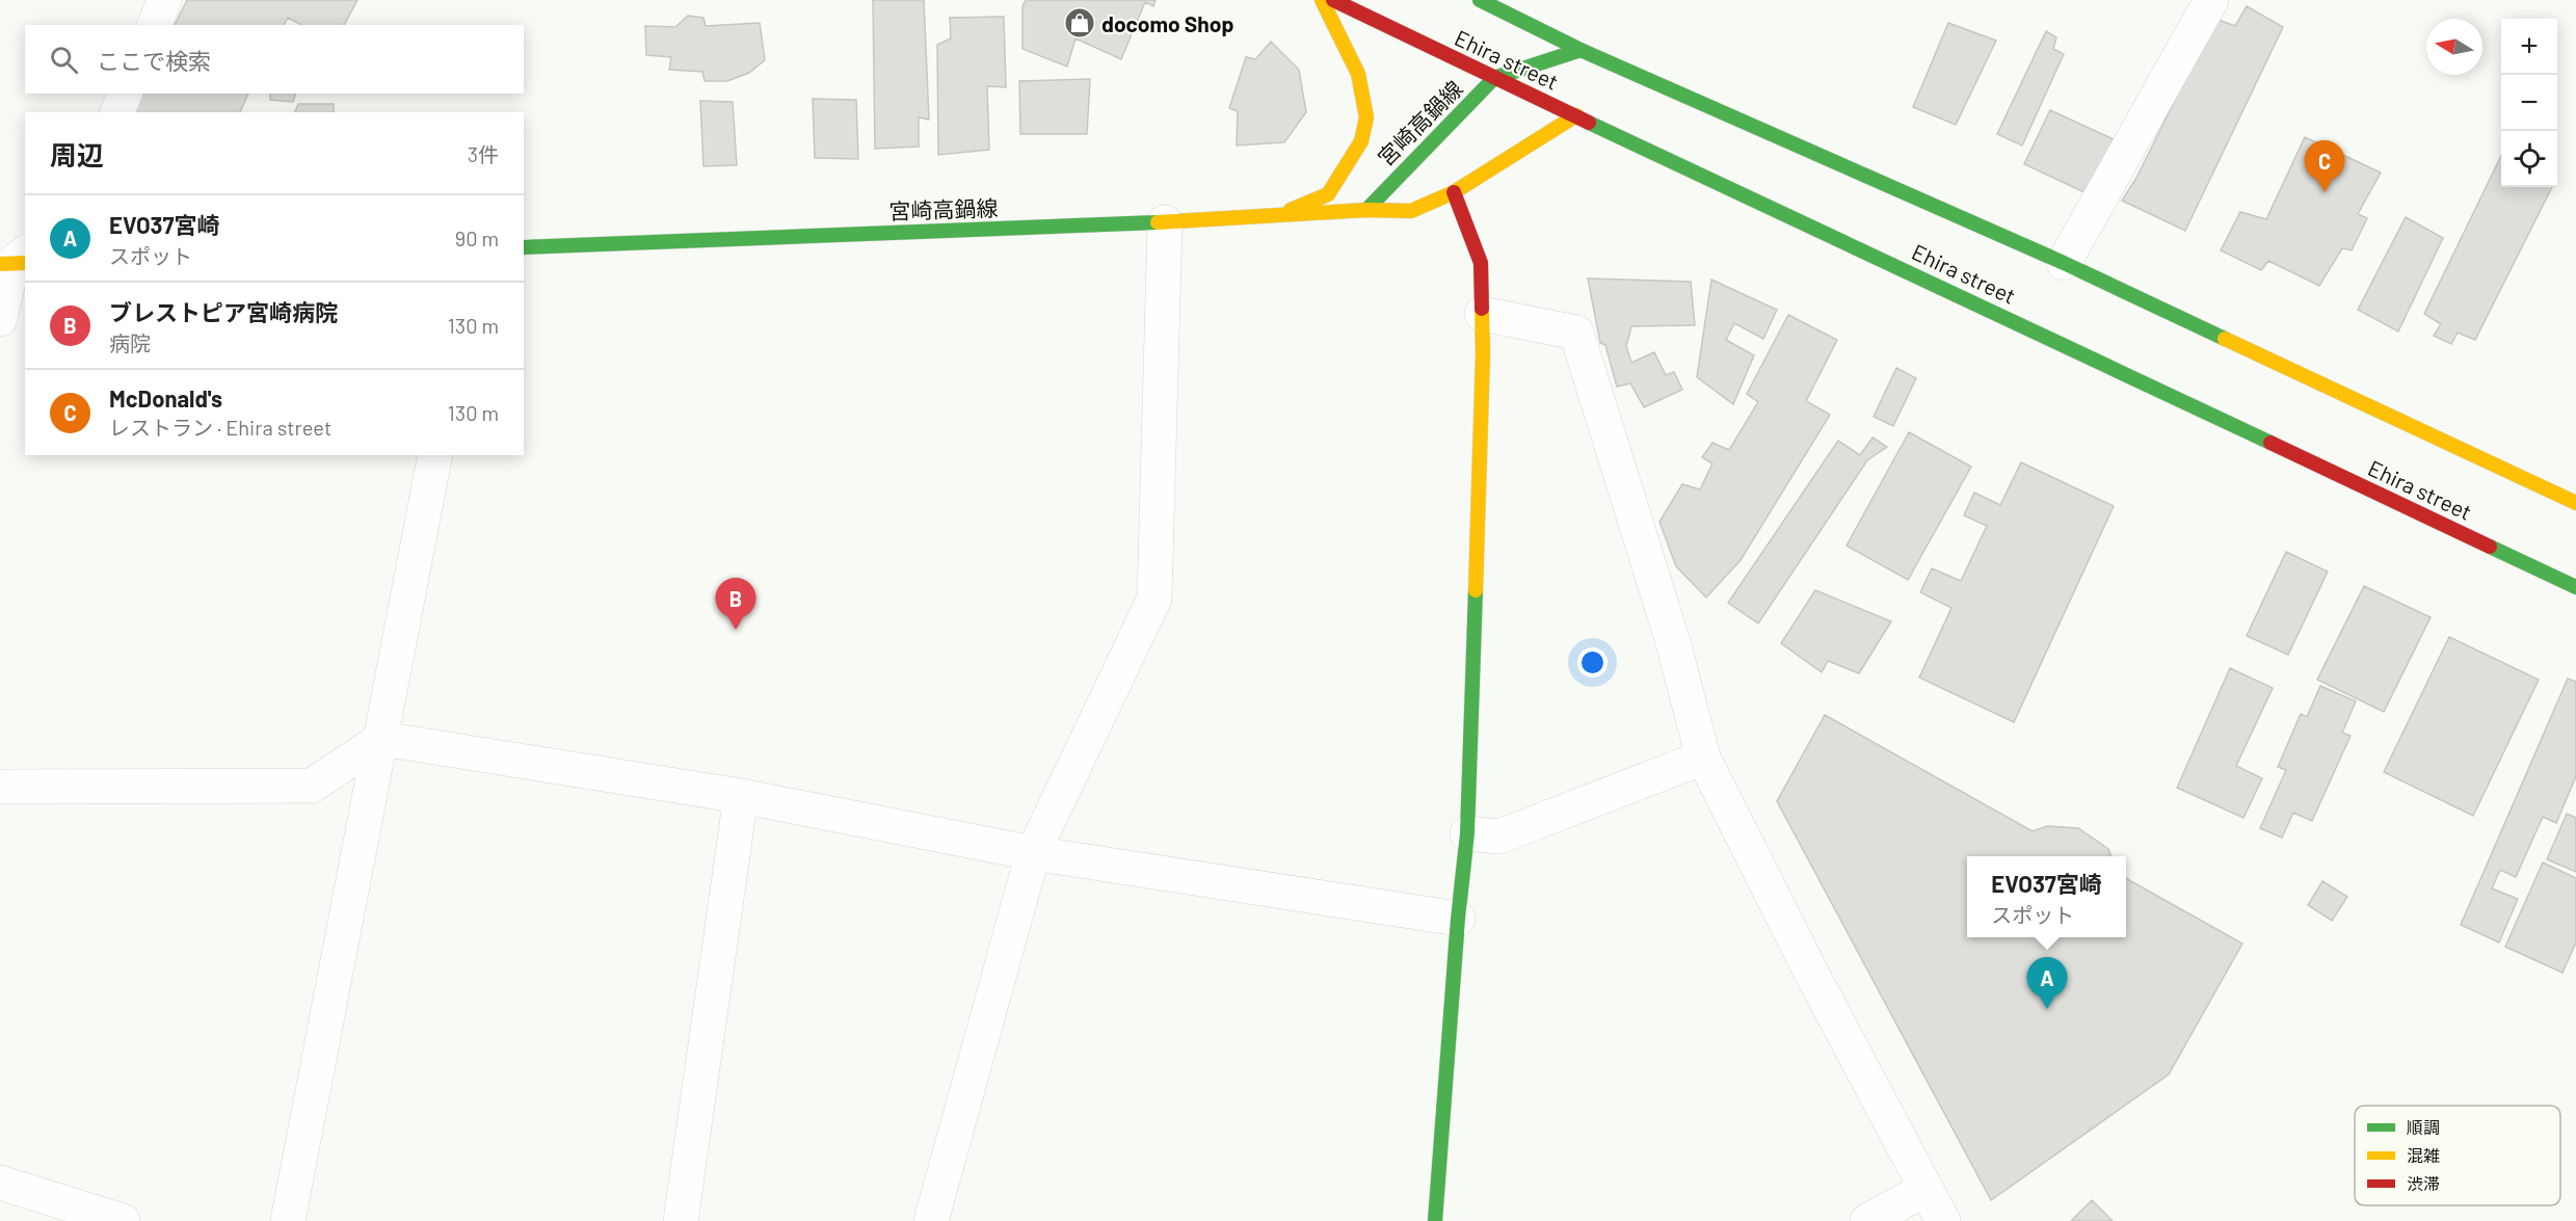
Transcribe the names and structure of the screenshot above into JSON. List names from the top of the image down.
{
  "streets": {
    "main road": ["Ehira street", "宮崎高鍋線"]
  },
  "crossings": [
    ["Ehira street", "宮崎高鍋線"]
  ],
  "places": {
    "shop": ["docomo Shop"]
  },
  "legend": ["順調", "混雑", "渋滞"],
  "north": "left",
  "page": {
    "map_buttons": ["+", "−"],
    "search": "ここで検索",
    "heading": ["周辺", "3件"],
    "pins": ["C", "B", "A"],
    "list": [
      {
        "mark": "A",
        "name": "EVO37宮崎",
        "note": "スポット",
        "value": "90 m"
      },
      {
        "mark": "B",
        "name": "ブレストピア宮崎病院",
        "note": "病院",
        "value": "130 m"
      },
      {
        "mark": "C",
        "name": "McDonald's",
        "note": "レストラン · Ehira street",
        "value": "130 m"
      }
    ],
    "popup": ["EVO37宮崎", "スポット"]
  }
}
